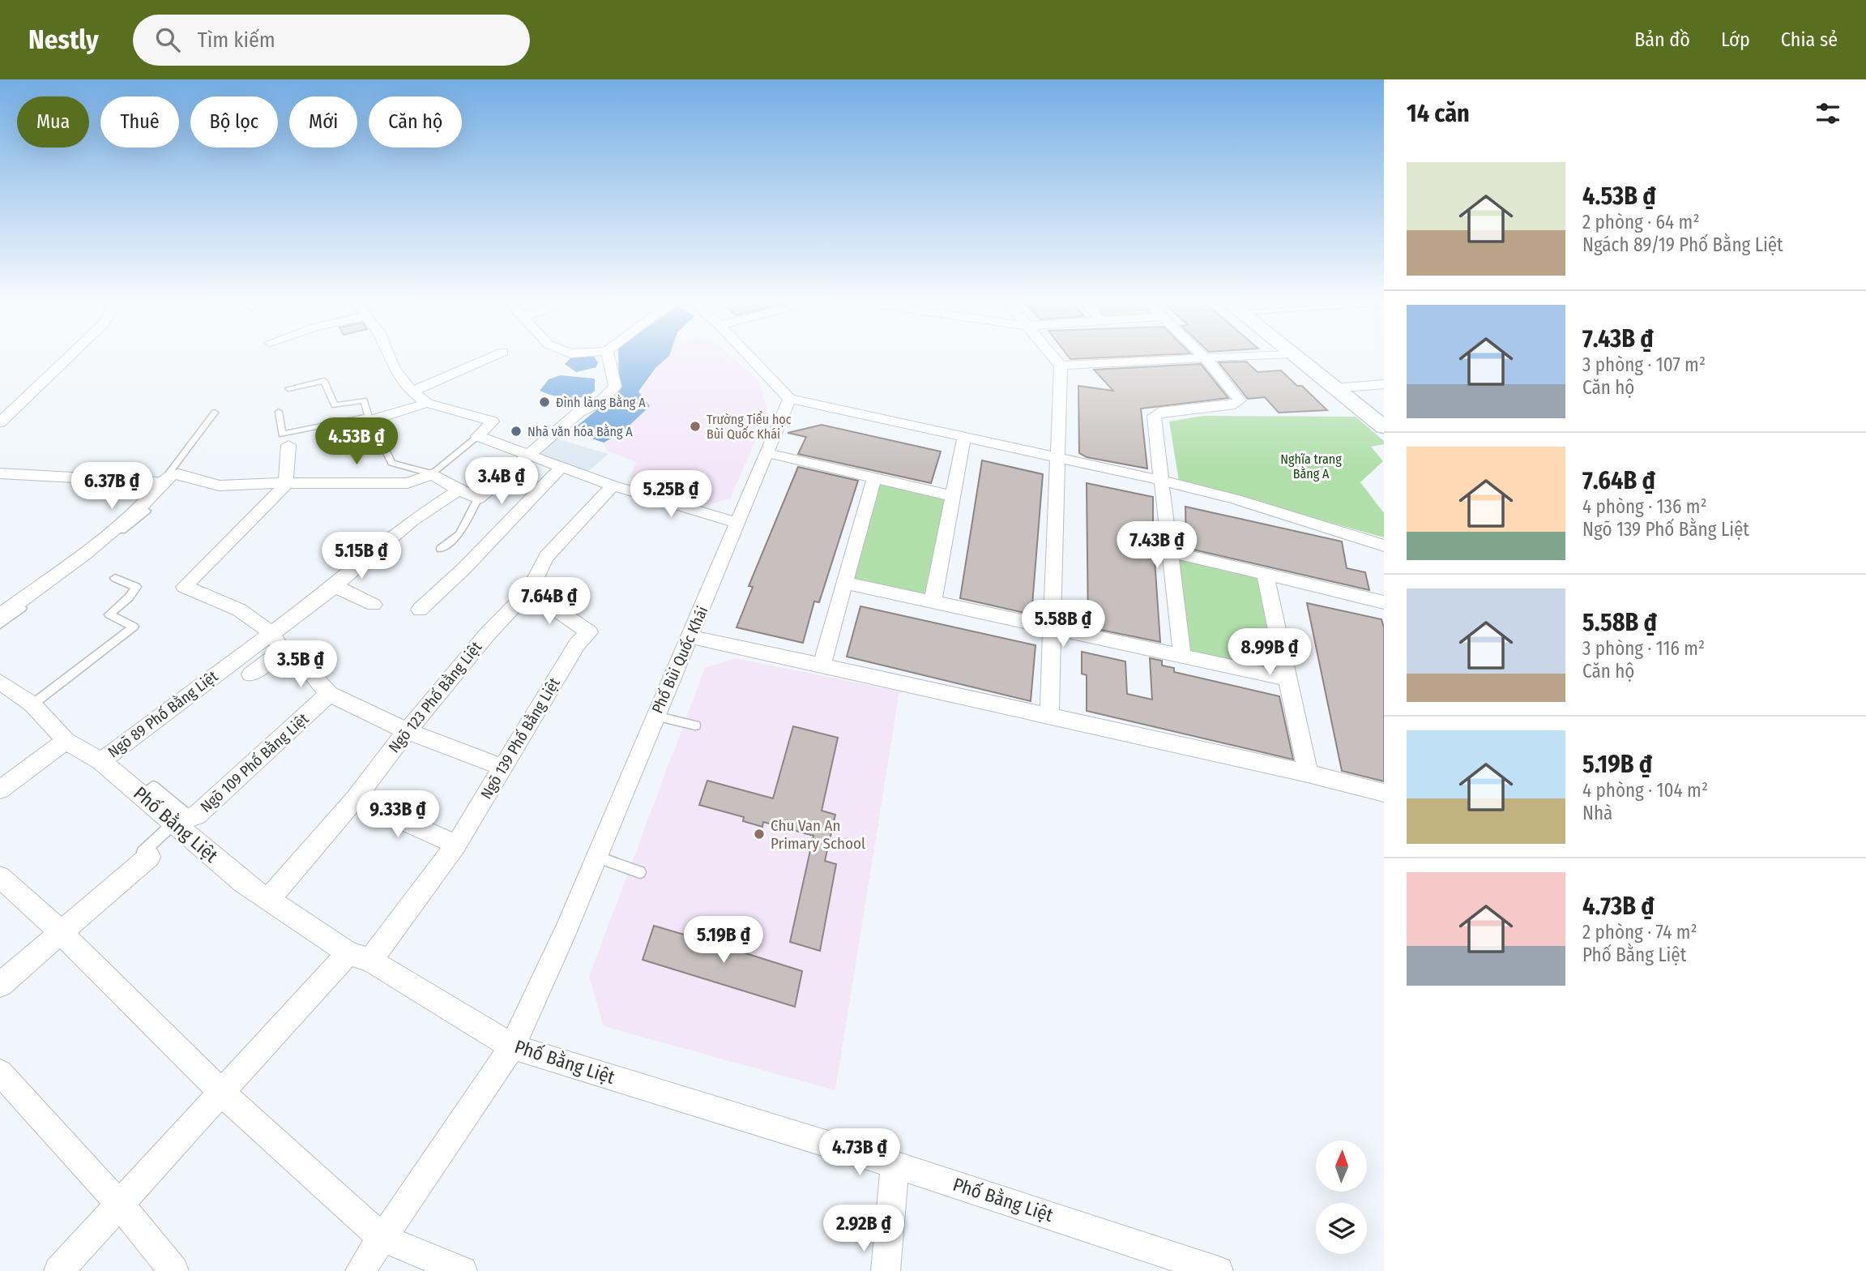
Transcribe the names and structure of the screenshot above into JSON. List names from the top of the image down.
{
  "streets": {
    "street": [
      "Phố Bùi Quốc Khái",
      "Ngõ 123 Phố Bằng Liệt",
      "Ngõ 89 Phố Bằng Liệt",
      "Ngõ 139 Phố Bằng Liệt",
      "Ngõ 109 Phố Bằng Liệt",
      "Phố Bằng Liệt"
    ]
  },
  "crossings": [
    ["Phố Bùi Quốc Khái", "Phố Bằng Liệt"],
    ["Ngõ 123 Phố Bằng Liệt", "Ngõ 139 Phố Bằng Liệt"],
    ["Ngõ 123 Phố Bằng Liệt", "Phố Bằng Liệt"],
    ["Ngõ 89 Phố Bằng Liệt", "Phố Bằng Liệt"],
    ["Ngõ 139 Phố Bằng Liệt", "Phố Bằng Liệt"],
    ["Ngõ 109 Phố Bằng Liệt", "Phố Bằng Liệt"]
  ],
  "parks": ["Nghĩa trang Bằng A"],
  "places": [
    "Đình làng Bằng A",
    "Trường Tiểu học Bùi Quốc Khái",
    "Nhà văn hóa Bằng A",
    "Chu Van An Primary School"
  ],
  "north": "top",
  "page": {
    "header": "Nestly",
    "search": "Tìm kiếm",
    "nav": ["Bản đồ", "Lớp", "Chia sẻ"],
    "heading": "14 căn",
    "chip": [
      "Mua",
      "Thuê",
      "Bộ lọc",
      "Mới",
      "Căn hộ"
    ],
    "list": [
      {
        "name": "4.53B ₫",
        "note": "2 phòng · 64 m² · Ngách 89/19 Phố Bằng Liệt"
      },
      {
        "name": "7.43B ₫",
        "note": "3 phòng · 107 m² · Căn hộ"
      },
      {
        "name": "7.64B ₫",
        "note": "4 phòng · 136 m² · Ngõ 139 Phố Bằng Liệt"
      },
      {
        "name": "5.58B ₫",
        "note": "3 phòng · 116 m² · Căn hộ"
      },
      {
        "name": "5.19B ₫",
        "note": "4 phòng · 104 m² · Nhà"
      },
      {
        "name": "4.73B ₫",
        "note": "2 phòng · 74 m² · Phố Bằng Liệt"
      }
    ],
    "price": [
      "4.53B ₫",
      "3.4B ₫",
      "6.37B ₫",
      "5.25B ₫",
      "7.43B ₫",
      "5.15B ₫",
      "7.64B ₫",
      "5.58B ₫",
      "8.99B ₫",
      "3.5B ₫",
      "9.33B ₫",
      "5.19B ₫",
      "4.73B ₫",
      "2.92B ₫"
    ]
  }
}
